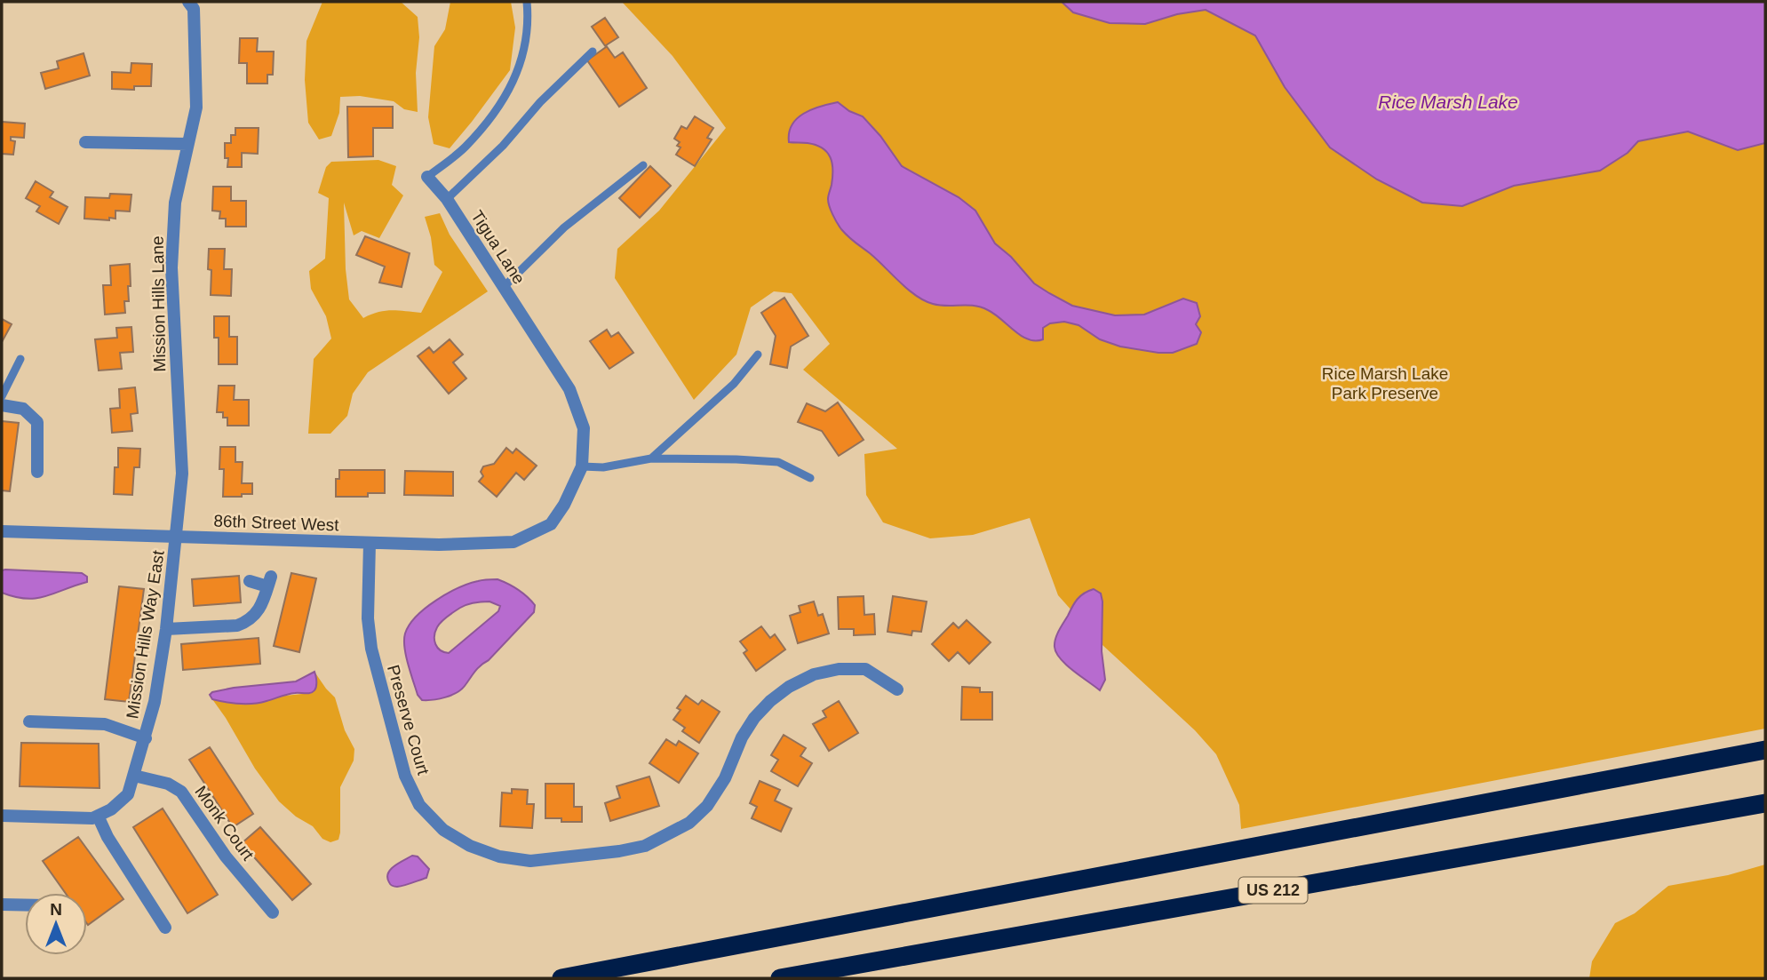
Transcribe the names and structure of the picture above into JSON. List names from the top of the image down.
{
  "streets": {
    "highway": ["US 212"],
    "street": [
      "Tigua Lane",
      "Mission Hills Lane",
      "86th Street West",
      "Mission Hills Way East",
      "Preserve Court",
      "Monk Court"
    ]
  },
  "crossings": [
    ["Tigua Lane", "86th Street West"],
    ["Mission Hills Lane", "86th Street West"],
    ["Mission Hills Lane", "Mission Hills Way East"],
    ["86th Street West", "Mission Hills Way East"],
    ["86th Street West", "Preserve Court"],
    ["Mission Hills Way East", "Monk Court"]
  ],
  "water": ["Rice Marsh Lake"],
  "parks": ["Rice Marsh Lake Park Preserve"],
  "north": "top"
}
